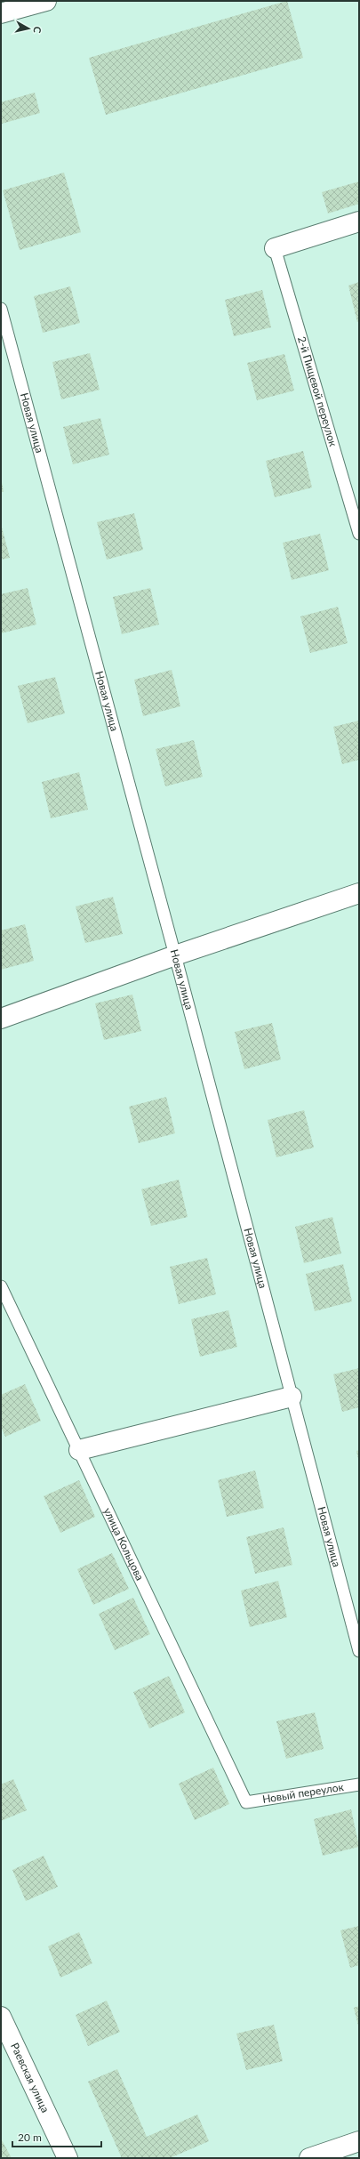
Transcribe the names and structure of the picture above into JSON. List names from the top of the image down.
{
  "streets": {
    "street": ["Раевская улица"],
    "lane": [
      "2-й Пищевой переулок",
      "Новая улица",
      "улица Кольцова",
      "Новый переулок"
    ]
  },
  "crossings": [
    ["улица Кольцова", "Новый переулок"]
  ],
  "scale_bar": "20 m",
  "north": "right"
}
